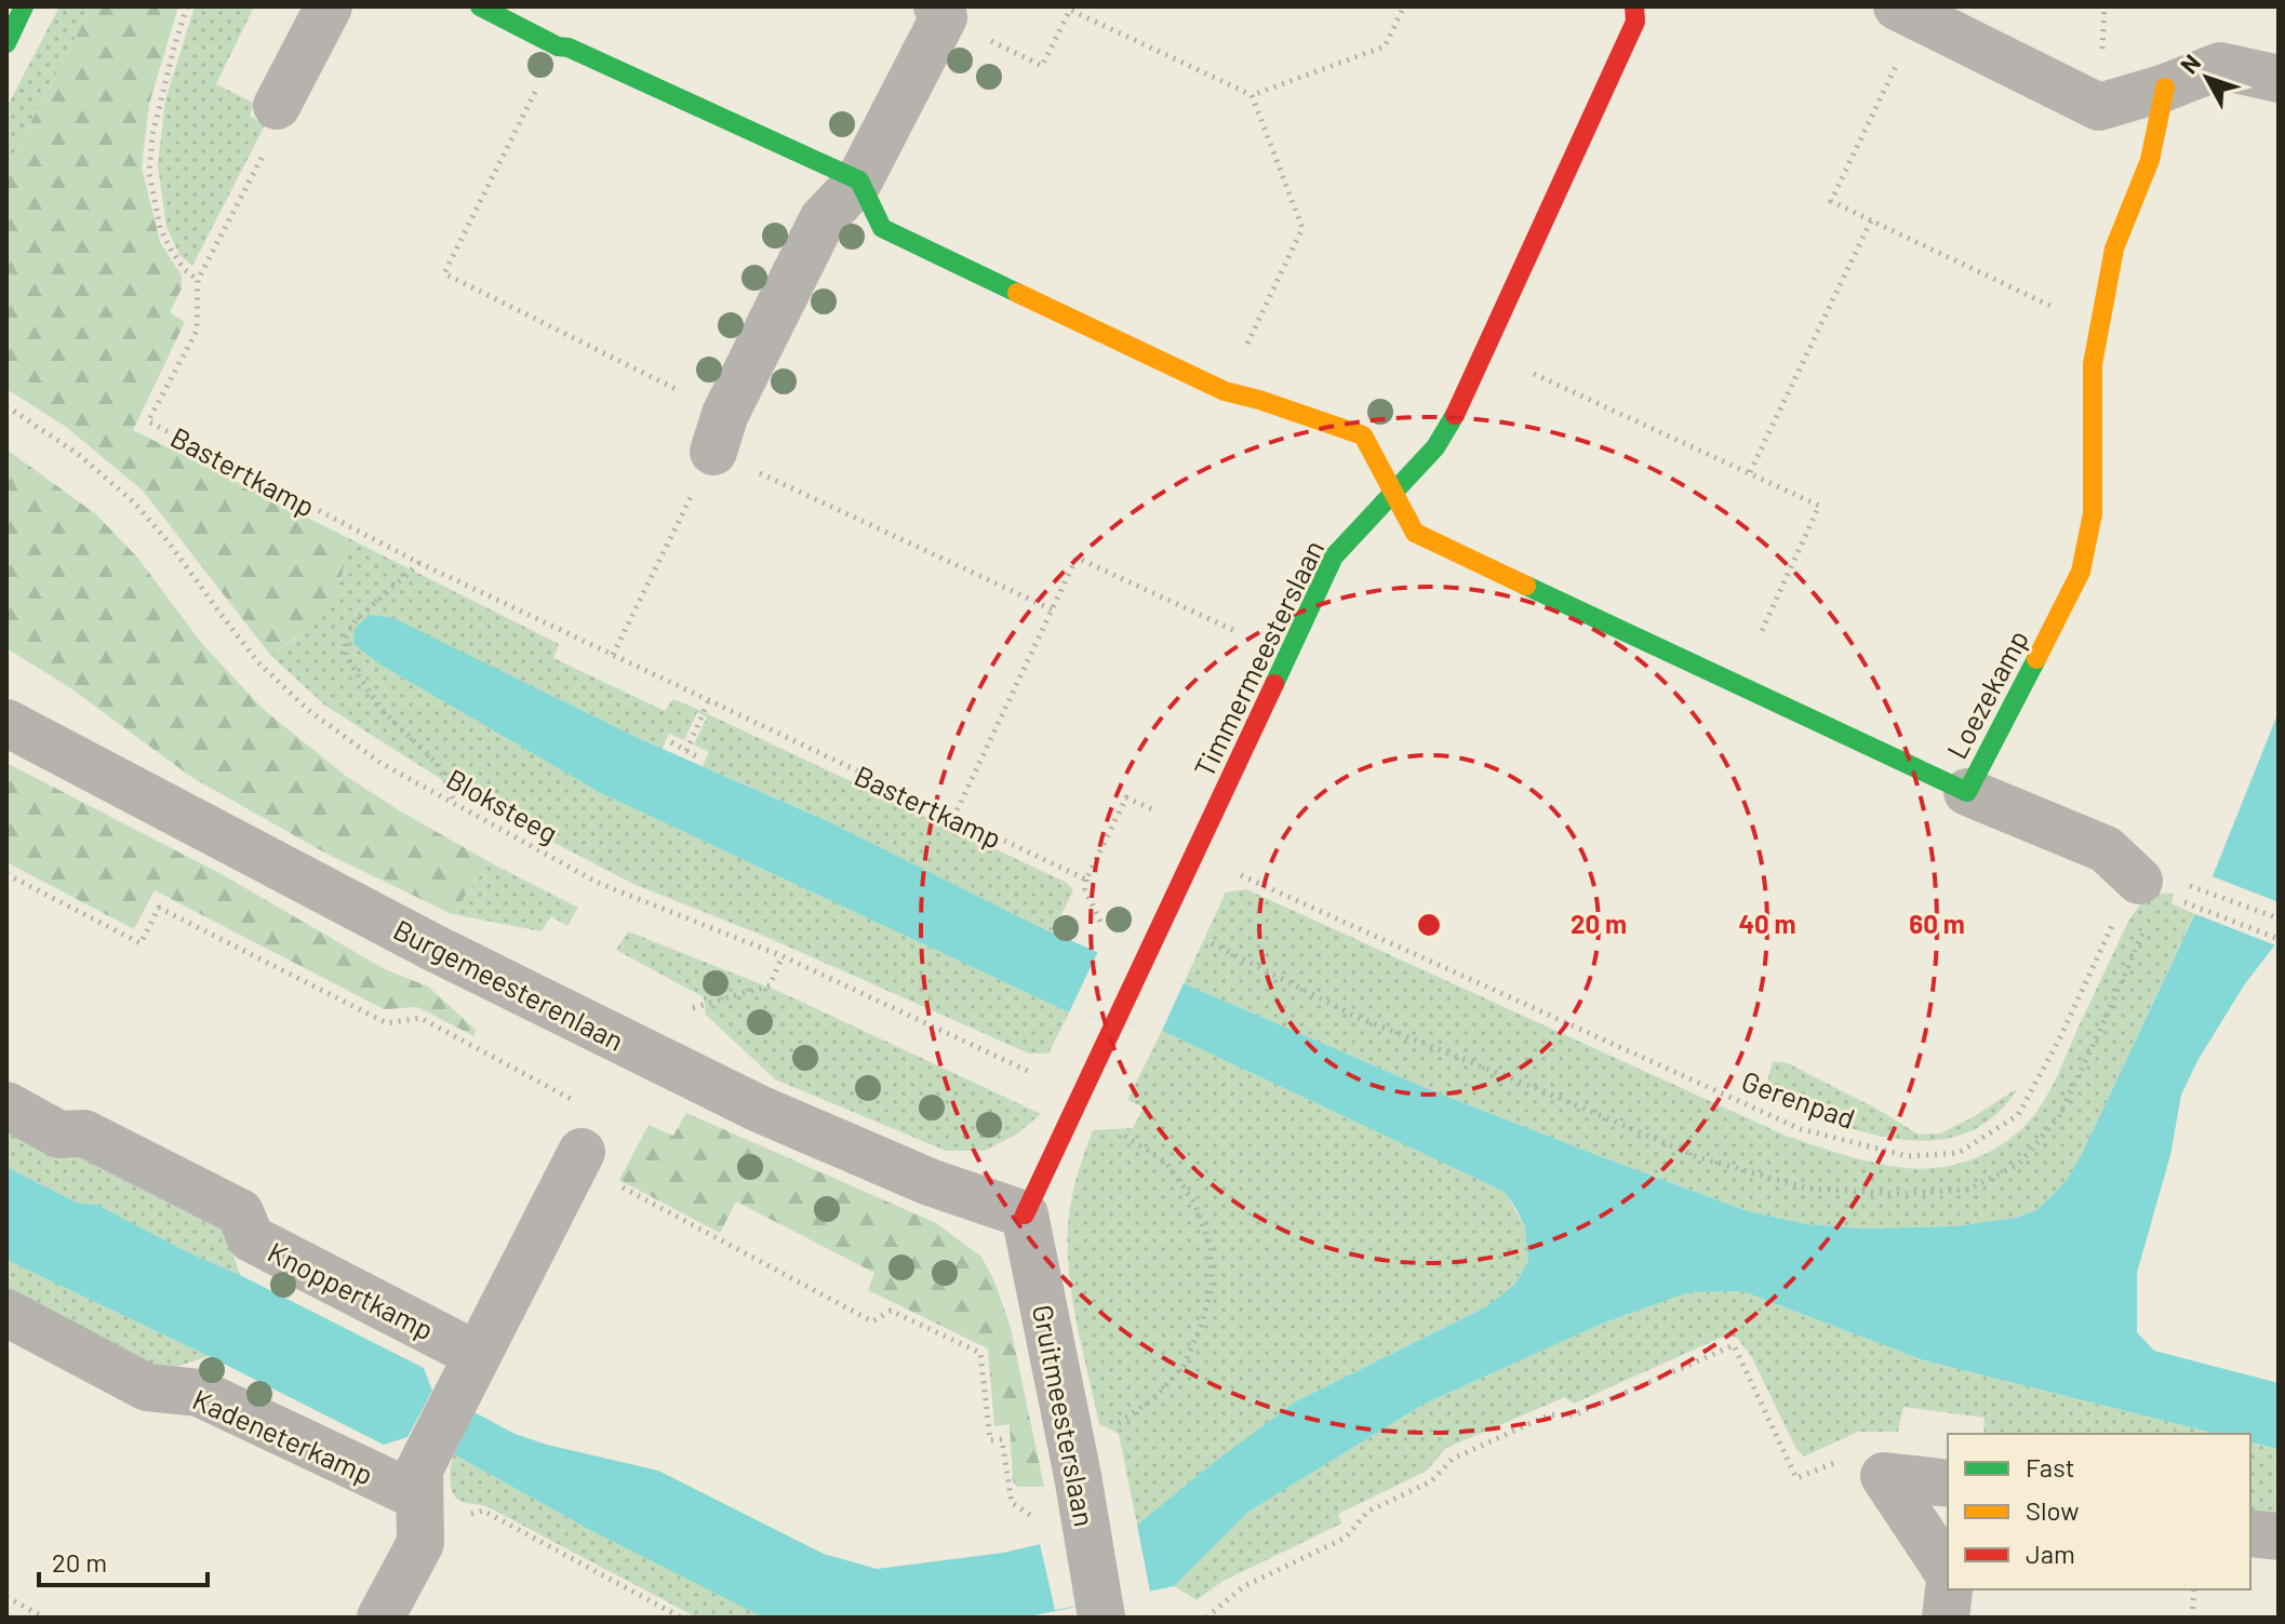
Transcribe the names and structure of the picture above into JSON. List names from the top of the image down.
{
  "streets": {
    "street": [
      "Timmermeesterslaan",
      "Loezekamp",
      "Burgemeesterenlaan",
      "Knoppertkamp",
      "Gruitmeesterslaan",
      "Kadeneterkamp"
    ],
    "path": ["Bastertkamp", "Bloksteeg", "Gerenpad"]
  },
  "crossings": [
    ["Timmermeesterslaan", "Loezekamp"],
    ["Timmermeesterslaan", "Bloksteeg"],
    ["Timmermeesterslaan", "Burgemeesterenlaan"],
    ["Timmermeesterslaan", "Gerenpad"],
    ["Timmermeesterslaan", "Gruitmeesterslaan"],
    ["Burgemeesterenlaan", "Gruitmeesterslaan"]
  ],
  "legend": ["Fast", "Slow", "Jam"],
  "scale_bar": "20 m",
  "north": "top left",
  "rings": ["20 m", "40 m", "60 m"]
}
